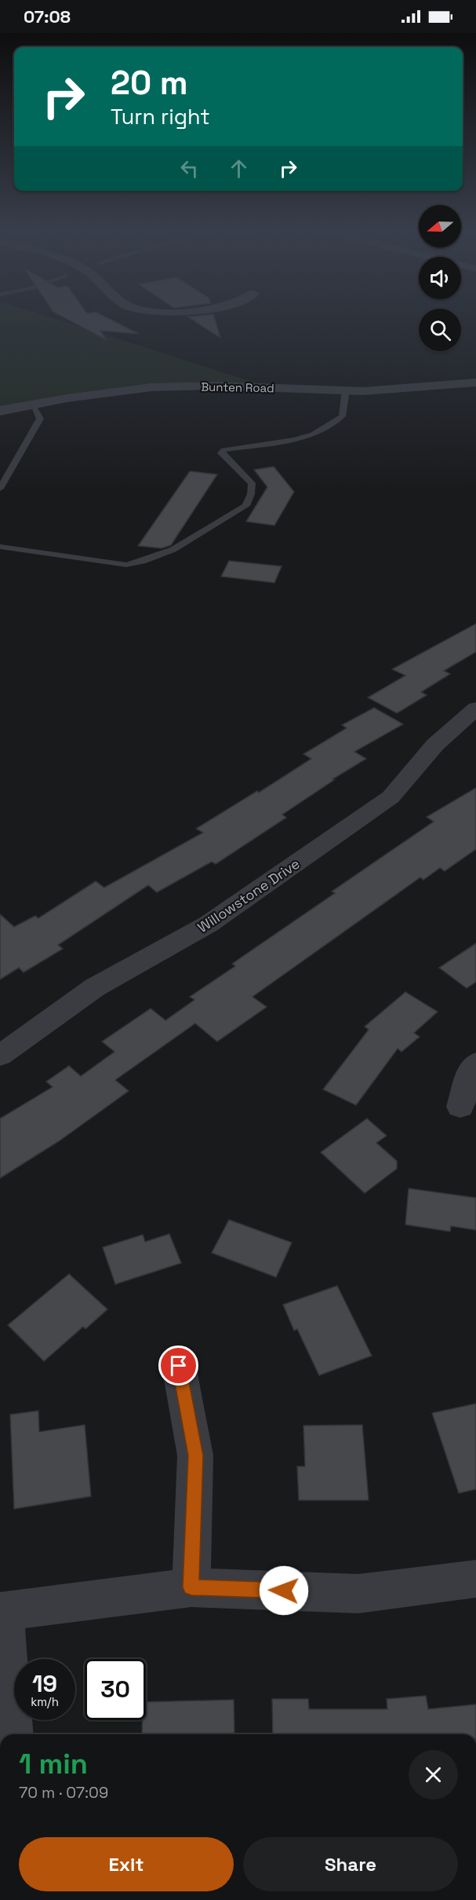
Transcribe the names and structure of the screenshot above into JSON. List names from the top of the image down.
{
  "streets": {
    "street": ["Bunten Road", "Willowstone Drive"]
  },
  "north": "left",
  "page": {
    "status": "07:08",
    "turn": ["20 m", "Turn right"],
    "speed": "19 km/h",
    "limit": "30",
    "heading": ["1 min", "70 m · 07:09"],
    "buttons": ["Exit", "Share"]
  }
}
